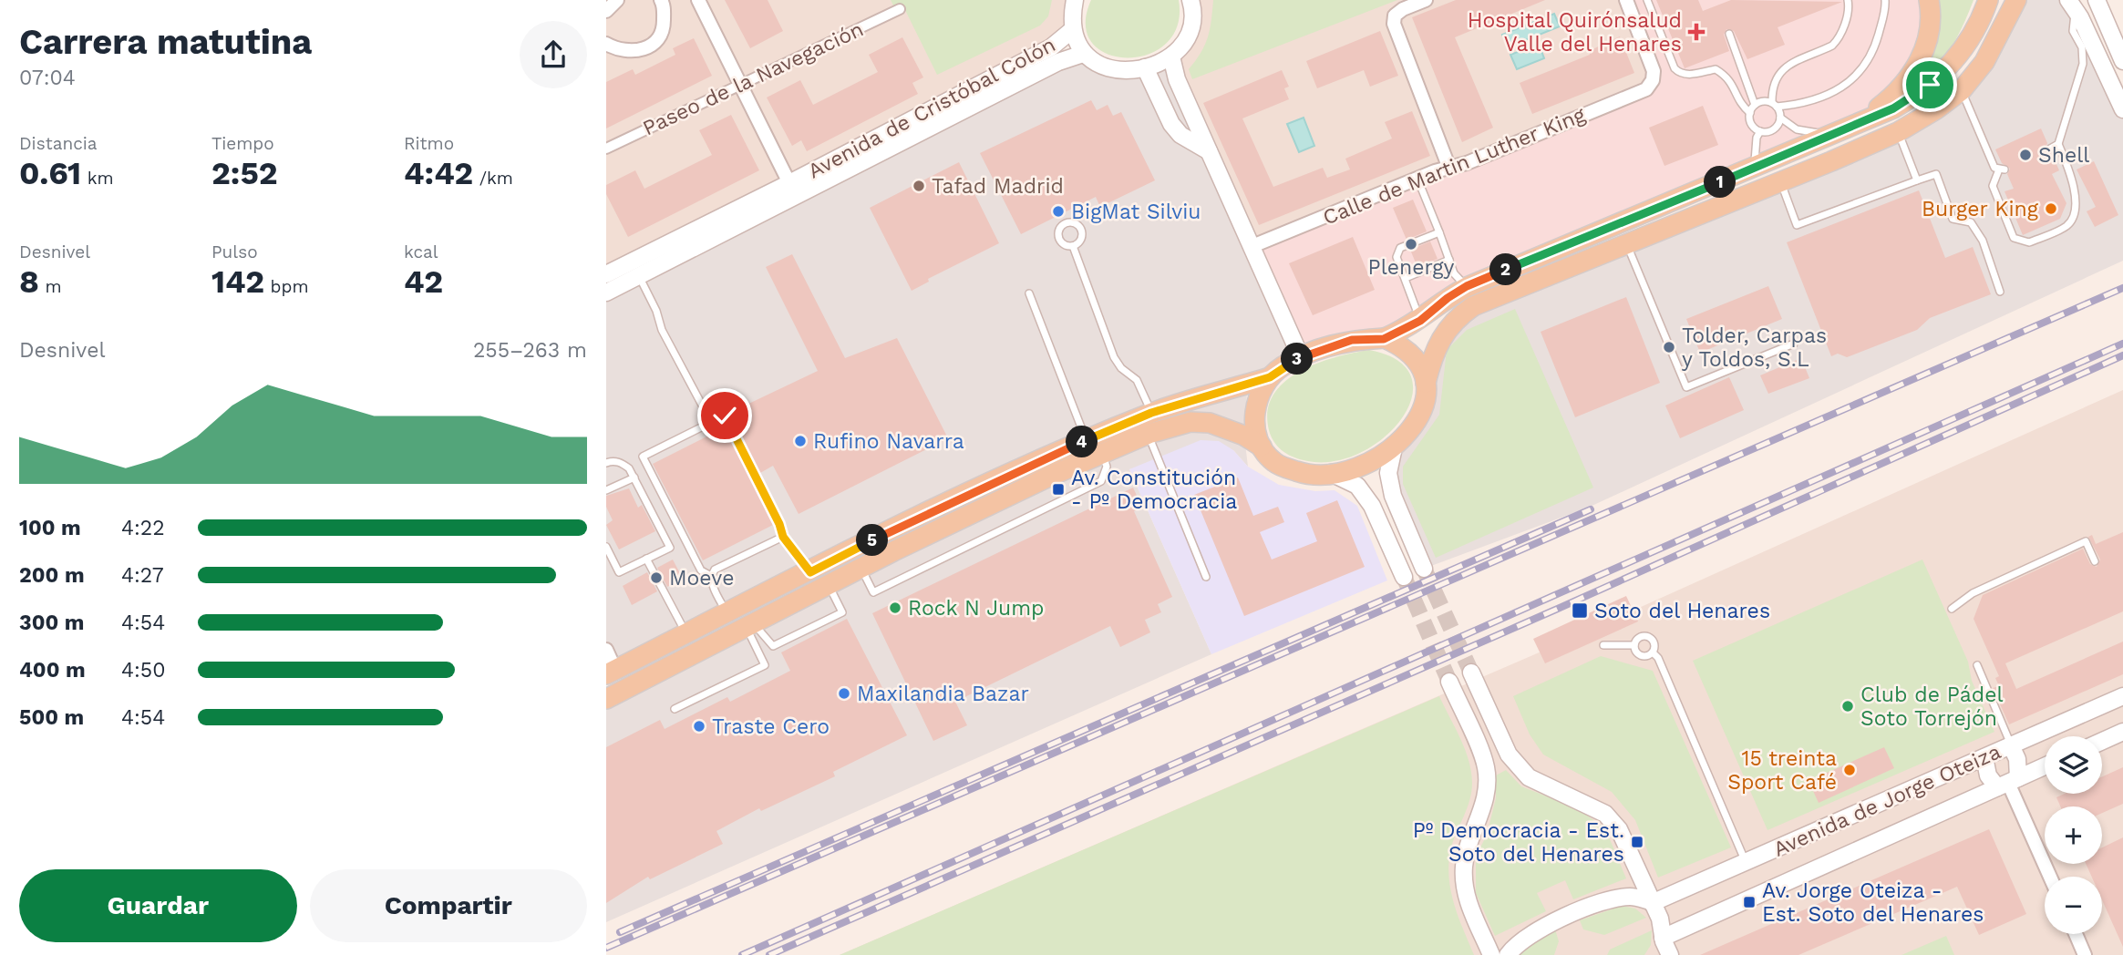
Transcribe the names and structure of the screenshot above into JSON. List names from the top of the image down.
{
  "streets": {
    "street": [
      "Paseo de la Navegación",
      "Avenida de Cristóbal Colón",
      "Calle de Martin Luther King",
      "Avenida de Jorge Oteiza"
    ]
  },
  "places": {
    "health": ["Hospital Quirónsalud Valle del Henares"],
    "other": [
      "Shell",
      "Tafad Madrid",
      "Burger King",
      "BigMat Silviu",
      "Plenergy",
      "Tolder, Carpas y Toldos, S.L",
      "Rufino Navarra",
      "Moeve",
      "Rock N Jump",
      "Maxilandia Bazar",
      "Club de Pádel Soto Torrejón",
      "Traste Cero",
      "15 treinta Sport Café"
    ],
    "transit": [
      "Av. Constitución - Pº Democracia",
      "Soto del Henares",
      "Pº Democracia - Est. Soto del Henares",
      "Av. Jorge Oteiza - Est. Soto del Henares"
    ]
  },
  "page": {
    "heading": ["Carrera matutina", "07:04"],
    "stats": [
      ["Distancia", "0.61 km"],
      ["Tiempo", "2:52"],
      ["Ritmo", "4:42 /km"],
      ["Desnivel", "8 m"],
      ["Pulso", "142 bpm"],
      ["kcal", "42"]
    ],
    "pins": [
      "1",
      "2",
      "3",
      "4",
      "5"
    ],
    "chart": ["Desnivel", "255–263 m"],
    "list": [
      {
        "name": "100 m",
        "note": "4:22"
      },
      {
        "name": "200 m",
        "note": "4:27"
      },
      {
        "name": "300 m",
        "note": "4:54"
      },
      {
        "name": "400 m",
        "note": "4:50"
      },
      {
        "name": "500 m",
        "note": "4:54"
      }
    ],
    "map_buttons": ["+", "−"],
    "buttons": ["Guardar", "Compartir"]
  }
}
